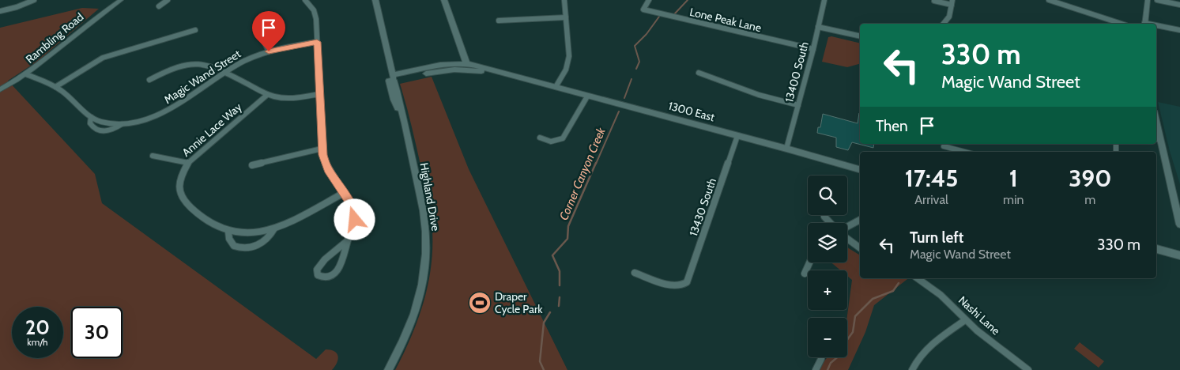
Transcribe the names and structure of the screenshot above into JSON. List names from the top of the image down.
{
  "streets": {
    "main road": ["1300 East", "Highland Drive"],
    "street": [
      "Lone Peak Lane",
      "Rambling Road",
      "13400 South",
      "Magic Wand Street",
      "Annie Lace Way",
      "13430 South",
      "Nashi Lane"
    ]
  },
  "crossings": [
    ["Lone Peak Lane", "13400 South"],
    ["Rambling Road", "Magic Wand Street"],
    ["13400 South", "1300 East"],
    ["1300 East", "Highland Drive"],
    ["1300 East", "13430 South"]
  ],
  "water": ["Corner Canyon Creek"],
  "places": {
    "sports": ["Draper Cycle Park"]
  },
  "page": {
    "turn": ["330 m", "Magic Wand Street"],
    "then": "Then",
    "eta": [
      "17:45",
      "Arrival",
      "1",
      "min",
      "390",
      "m"
    ],
    "map_buttons": ["+", "−"],
    "list": [
      {
        "name": "Turn left",
        "note": "Magic Wand Street",
        "value": "330 m"
      }
    ],
    "speed": "20 km/h",
    "limit": "30"
  }
}
